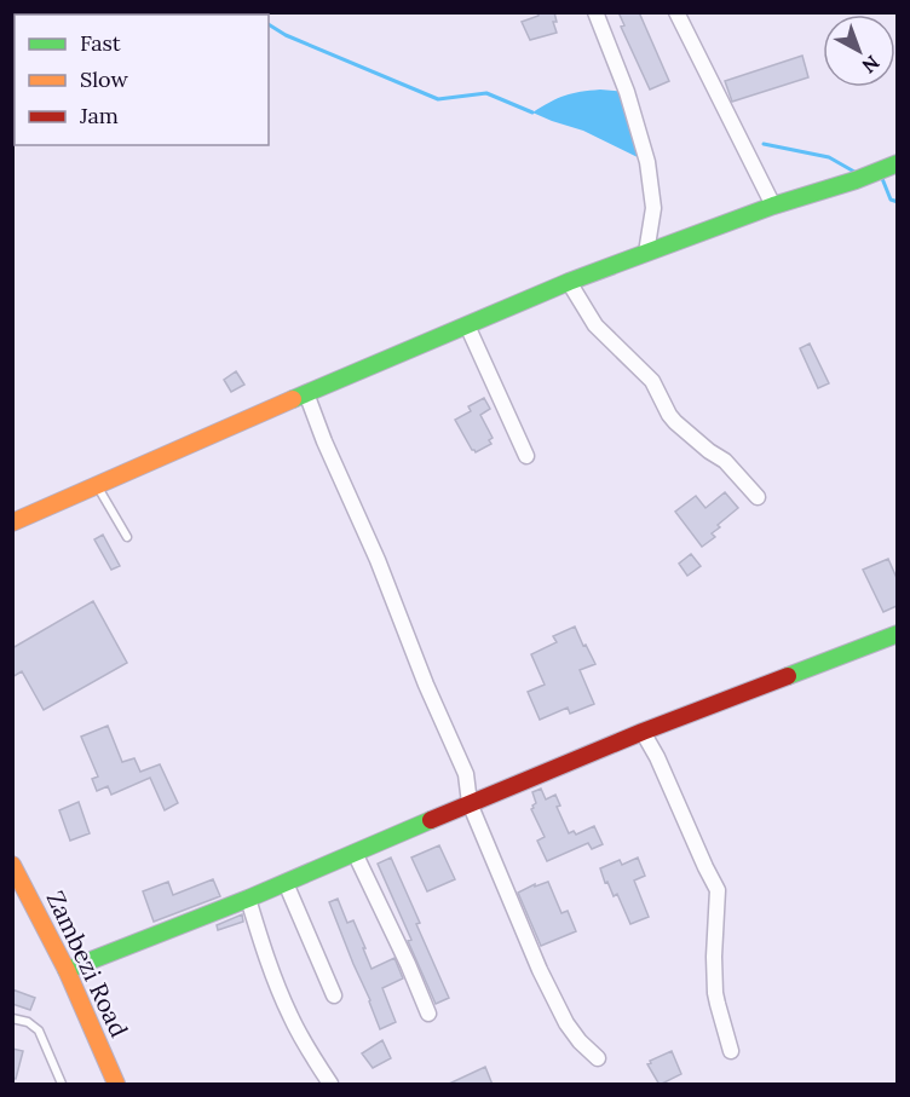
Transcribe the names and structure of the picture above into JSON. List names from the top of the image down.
{
  "streets": {
    "street": ["Zambezi Road"]
  },
  "legend": ["Fast", "Slow", "Jam"],
  "north": "bottom right"
}
